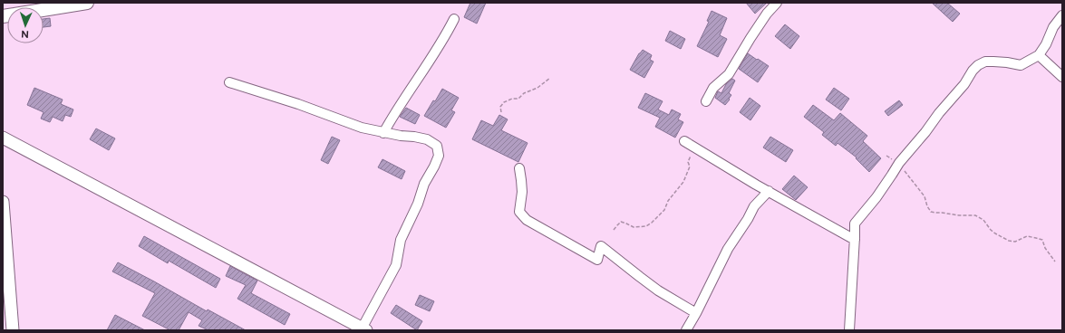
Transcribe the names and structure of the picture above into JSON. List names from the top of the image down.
{
  "north": "bottom"
}
